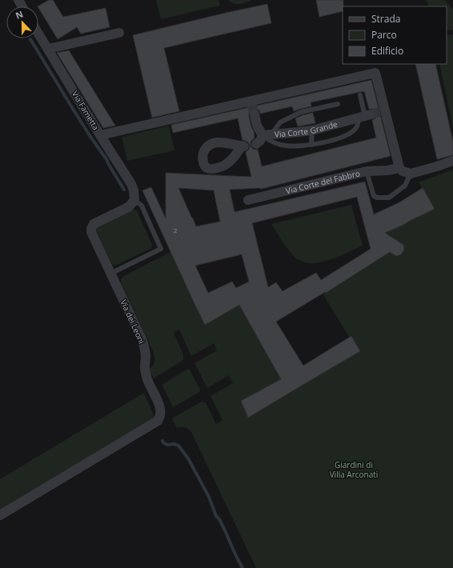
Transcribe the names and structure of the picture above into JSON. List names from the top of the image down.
{
  "streets": {
    "street": [
      "Via Fametta",
      "Via Corte Grande",
      "Via Corte del Fabbro",
      "Via dei Leoni"
    ]
  },
  "crossings": [
    ["Via Fametta", "Via dei Leoni"]
  ],
  "parks": ["Giardini di Villa Arconati"],
  "house_numbers": ["2"],
  "legend": ["Strada", "Parco", "Edificio"],
  "north": "top"
}
